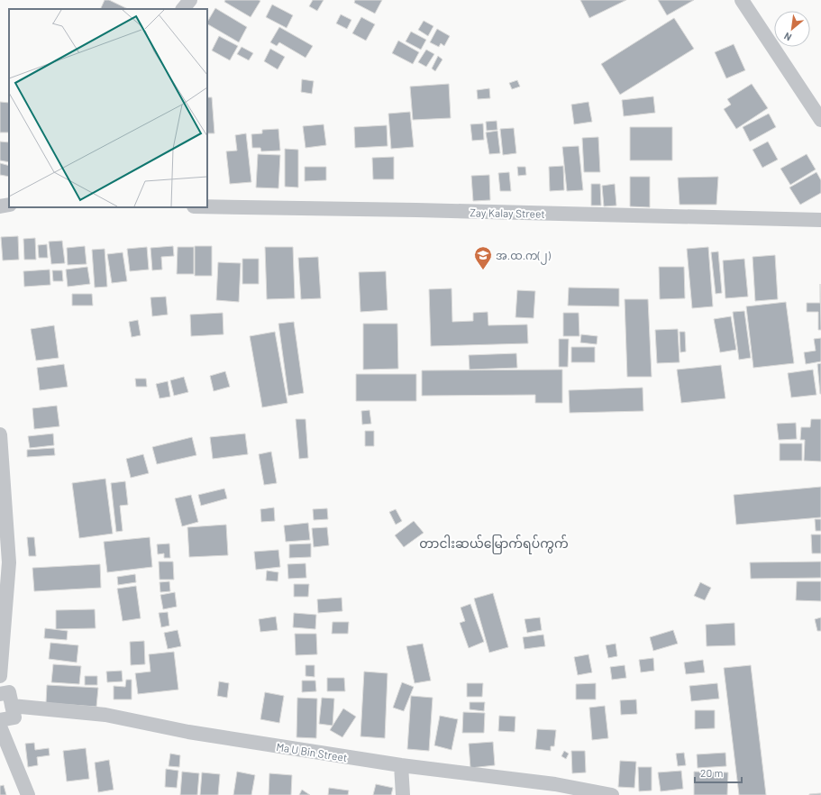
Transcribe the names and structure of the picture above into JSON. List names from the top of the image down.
{
  "streets": {
    "street": ["Zay Kalay Street", "Ma U Bin Street"]
  },
  "districts": ["တာငါးဆယ်မြောက်ရပ်ကွက်"],
  "places": {
    "school or university": ["အ.ထ.က(၂)"]
  },
  "scale_bar": "20 m",
  "north": "bottom left"
}
